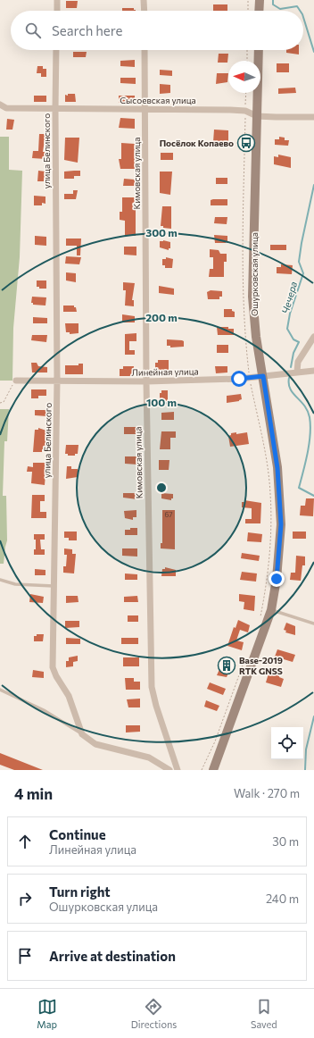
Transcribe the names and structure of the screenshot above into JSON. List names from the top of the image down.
{
  "streets": {
    "street": [
      "Сысоевская улица",
      "улица Белинского",
      "Кимовская улица",
      "Ошурковская улица",
      "Линейная улица"
    ]
  },
  "crossings": [
    ["Сысоевская улица", "улица Белинского"],
    ["Сысоевская улица", "Кимовская улица"],
    ["Сысоевская улица", "Ошурковская улица"],
    ["улица Белинского", "Линейная улица"],
    ["Кимовская улица", "Линейная улица"],
    ["Ошурковская улица", "Линейная улица"]
  ],
  "water": ["Чечера"],
  "places": {
    "bus stop": ["Посёлок Копаево"],
    "building": ["Base-2019 RTK GNSS"]
  },
  "house_numbers": ["67"],
  "north": "left",
  "page": {
    "search": "Search here",
    "heading": ["4 min", "Walk · 270 m"],
    "list": [
      ["Continue", "Линейная улица", "30 m"],
      ["Turn right", "Ошурковская улица", "240 m"],
      "Arrive at destination"
    ],
    "nav": ["Map", "Directions", "Saved"]
  },
  "rings": ["300 m", "200 m", "100 m"]
}
